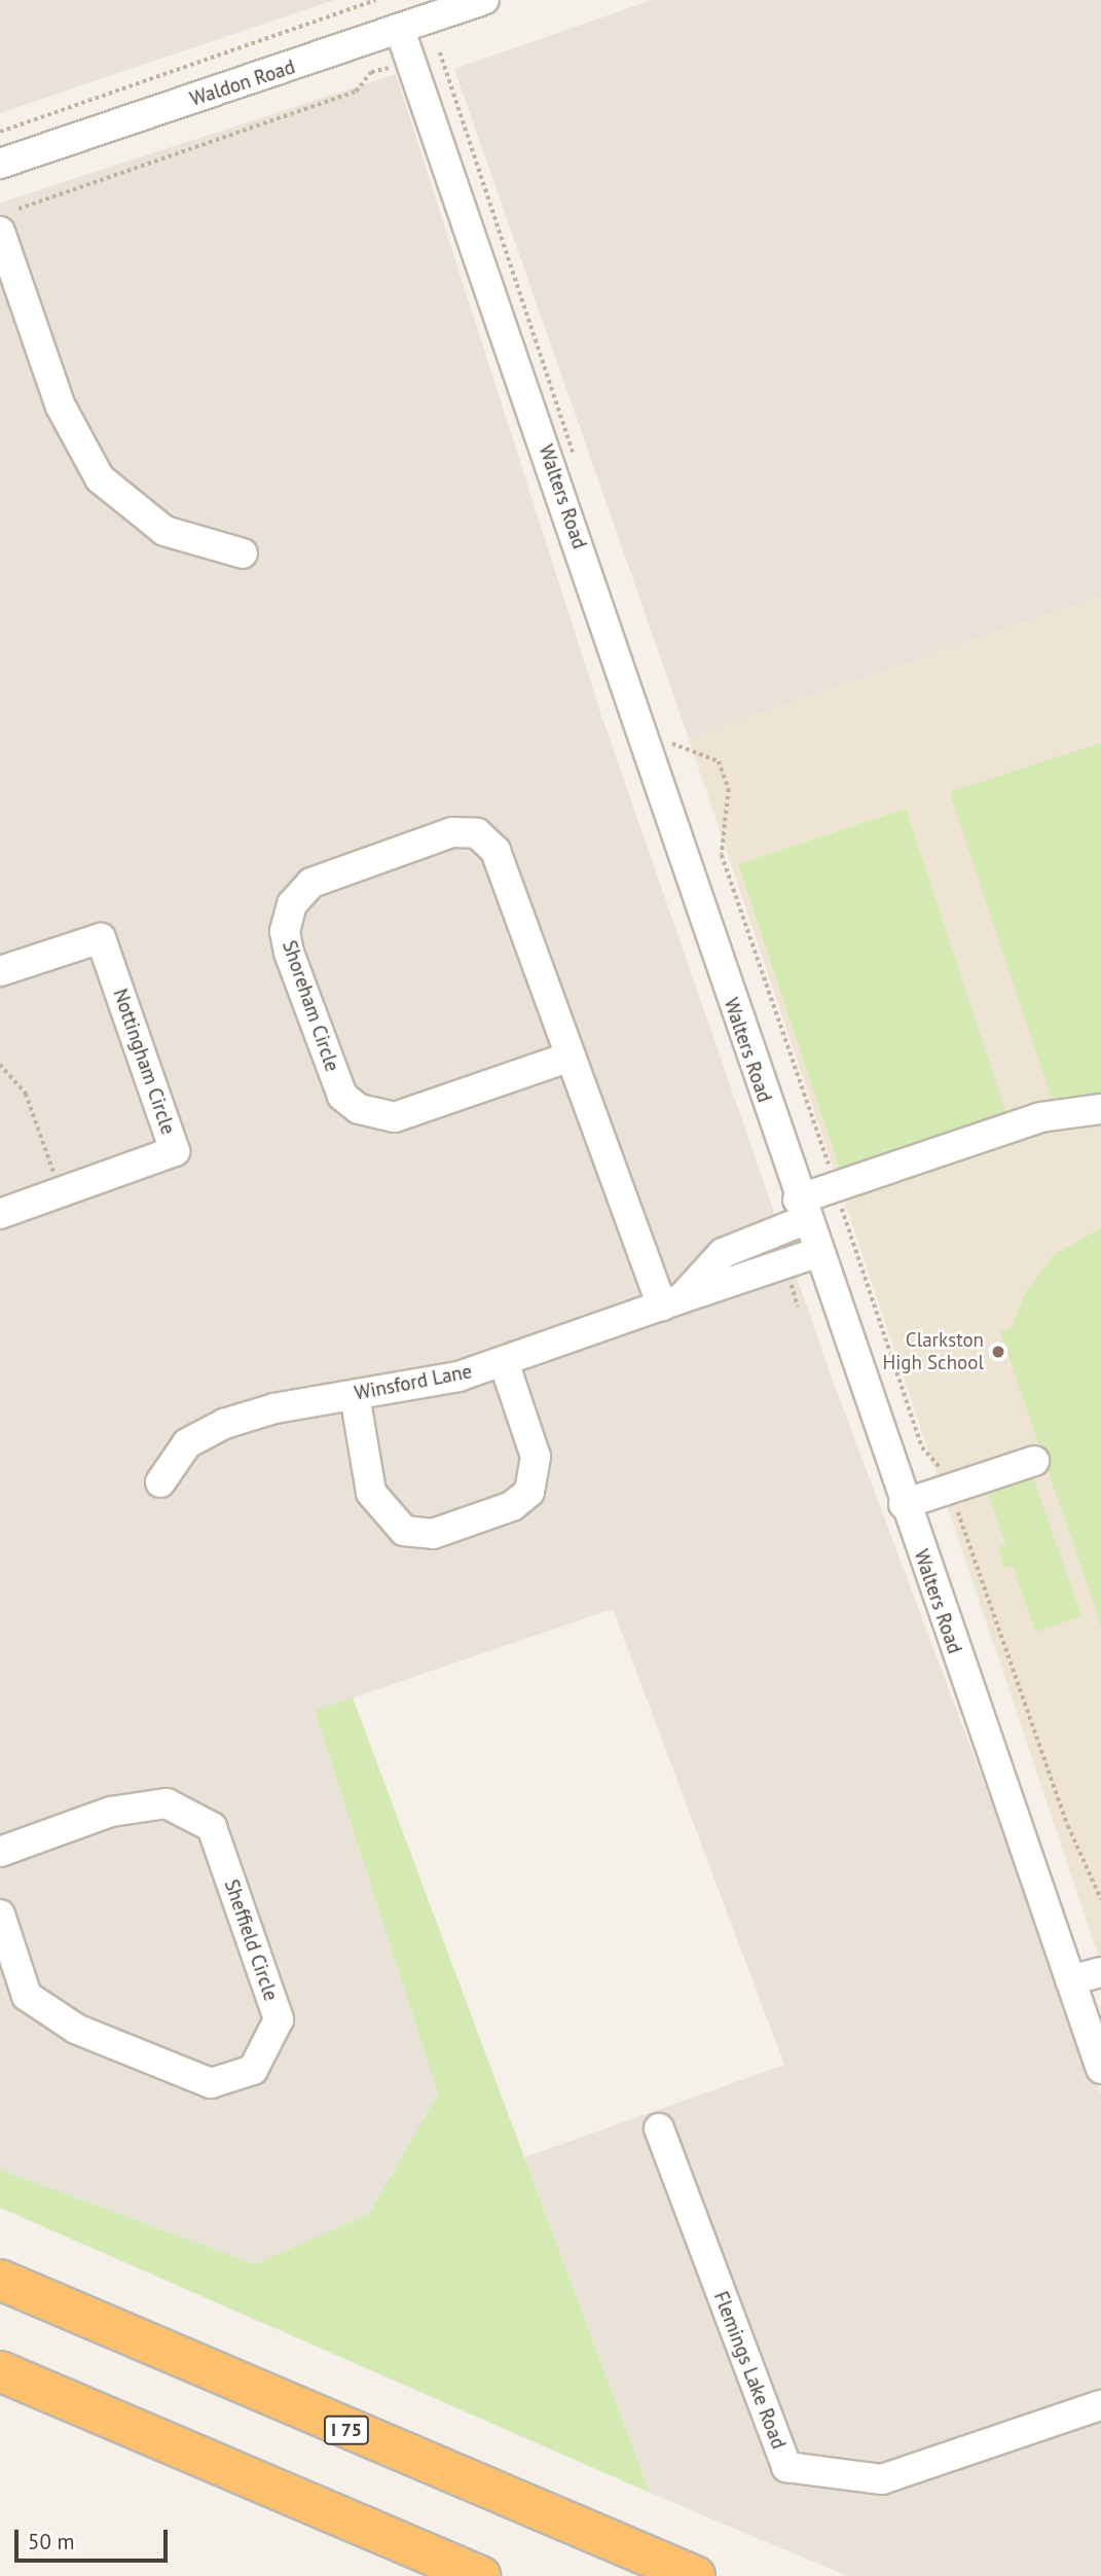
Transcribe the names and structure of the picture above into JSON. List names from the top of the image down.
{
  "streets": {
    "highway": ["I 75"],
    "street": [
      "Waldon Road",
      "Walters Road",
      "Shoreham Circle",
      "Nottingham Circle",
      "Winsford Lane",
      "Sheffield Circle",
      "Flemings Lake Road"
    ]
  },
  "crossings": [
    ["Waldon Road", "Walters Road"],
    ["Walters Road", "Winsford Lane"],
    ["Shoreham Circle", "Winsford Lane"]
  ],
  "places": ["Clarkston High School"],
  "scale_bar": "50 m"
}
